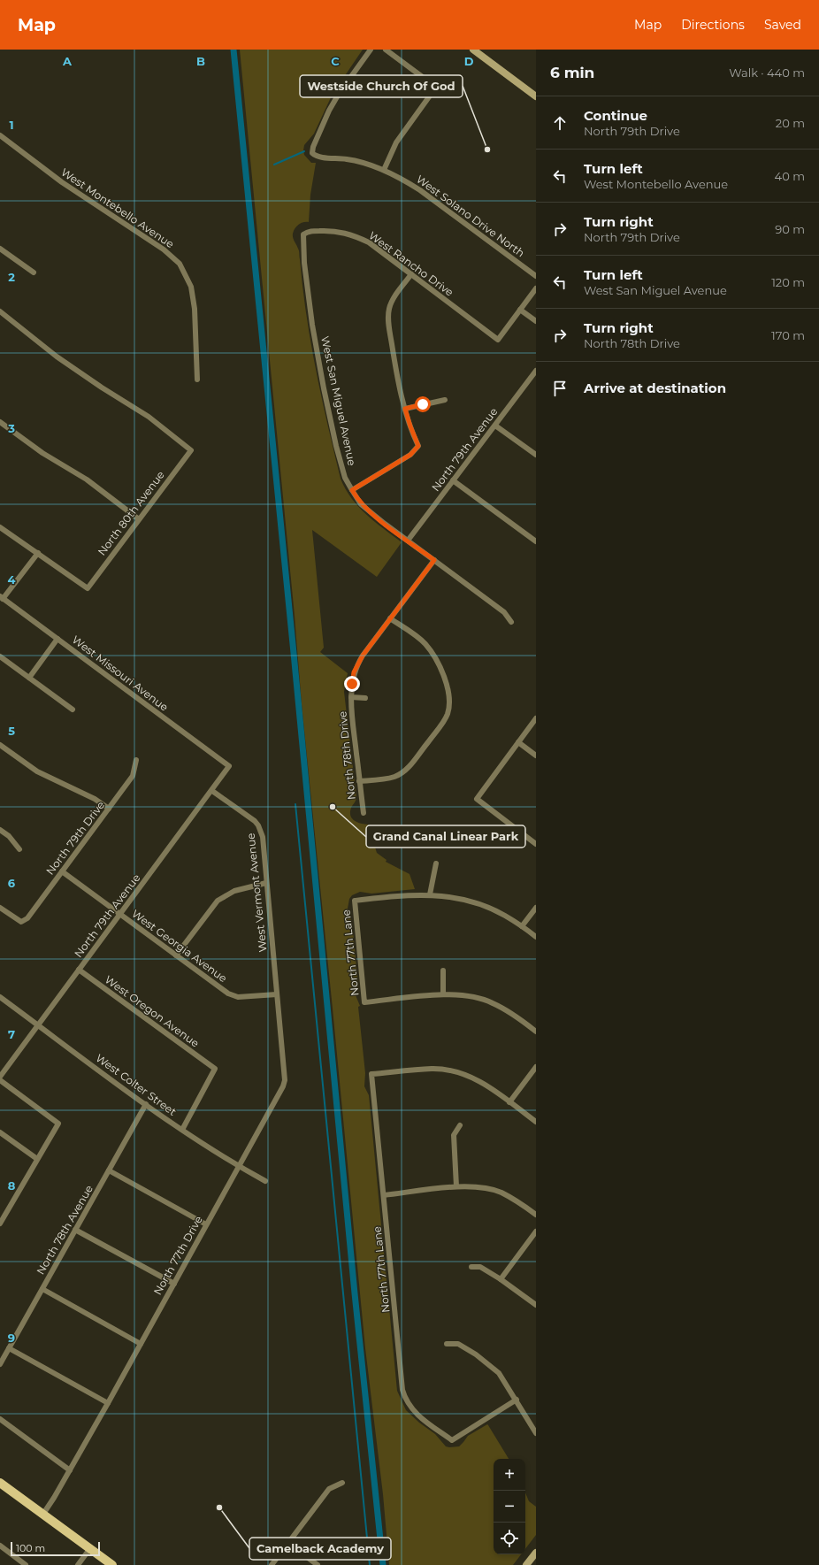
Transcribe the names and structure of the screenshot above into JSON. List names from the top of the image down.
{
  "streets": {
    "street": [
      "West Montebello Avenue",
      "West Solano Drive North",
      "West Rancho Drive",
      "West San Miguel Avenue",
      "North 79th Avenue",
      "North 80th Avenue",
      "West Missouri Avenue",
      "North 78th Drive",
      "North 79th Drive",
      "West Vermont Avenue",
      "West Georgia Avenue",
      "North 77th Lane",
      "West Oregon Avenue",
      "West Colter Street",
      "North 78th Avenue",
      "North 77th Drive"
    ]
  },
  "crossings": [
    ["West Rancho Drive", "West San Miguel Avenue"],
    ["West San Miguel Avenue", "North 79th Avenue"],
    ["West San Miguel Avenue", "North 78th Drive"],
    ["North 79th Avenue", "West Missouri Avenue"],
    ["North 79th Avenue", "West Vermont Avenue"],
    ["North 79th Avenue", "West Georgia Avenue"],
    ["North 79th Avenue", "West Oregon Avenue"],
    ["North 79th Avenue", "West Colter Street"],
    ["North 79th Drive", "West Georgia Avenue"],
    ["West Vermont Avenue", "West Georgia Avenue"],
    ["West Vermont Avenue", "North 77th Drive"],
    ["West Georgia Avenue", "North 77th Drive"],
    ["West Oregon Avenue", "West Colter Street"],
    ["West Colter Street", "North 78th Avenue"],
    ["West Colter Street", "North 77th Drive"]
  ],
  "places": ["Westside Church Of God", "Grand Canal Linear Park", "Camelback Academy"],
  "scale_bar": "100 m",
  "page": {
    "header": "Map",
    "nav": ["Map", "Directions", "Saved"],
    "heading": ["6 min", "Walk · 440 m"],
    "list": [
      ["Continue", "North 79th Drive", "20 m"],
      ["Turn left", "West Montebello Avenue", "40 m"],
      ["Turn right", "North 79th Drive", "90 m"],
      ["Turn left", "West San Miguel Avenue", "120 m"],
      ["Turn right", "North 78th Drive", "170 m"],
      "Arrive at destination"
    ],
    "map_buttons": ["+", "−"],
    "scale": "100 m"
  },
  "grid": {
    "columns": [
      "A",
      "B",
      "C",
      "D"
    ],
    "rows": [
      "1",
      "2",
      "3",
      "4",
      "5",
      "6",
      "7",
      "8",
      "9"
    ]
  }
}
